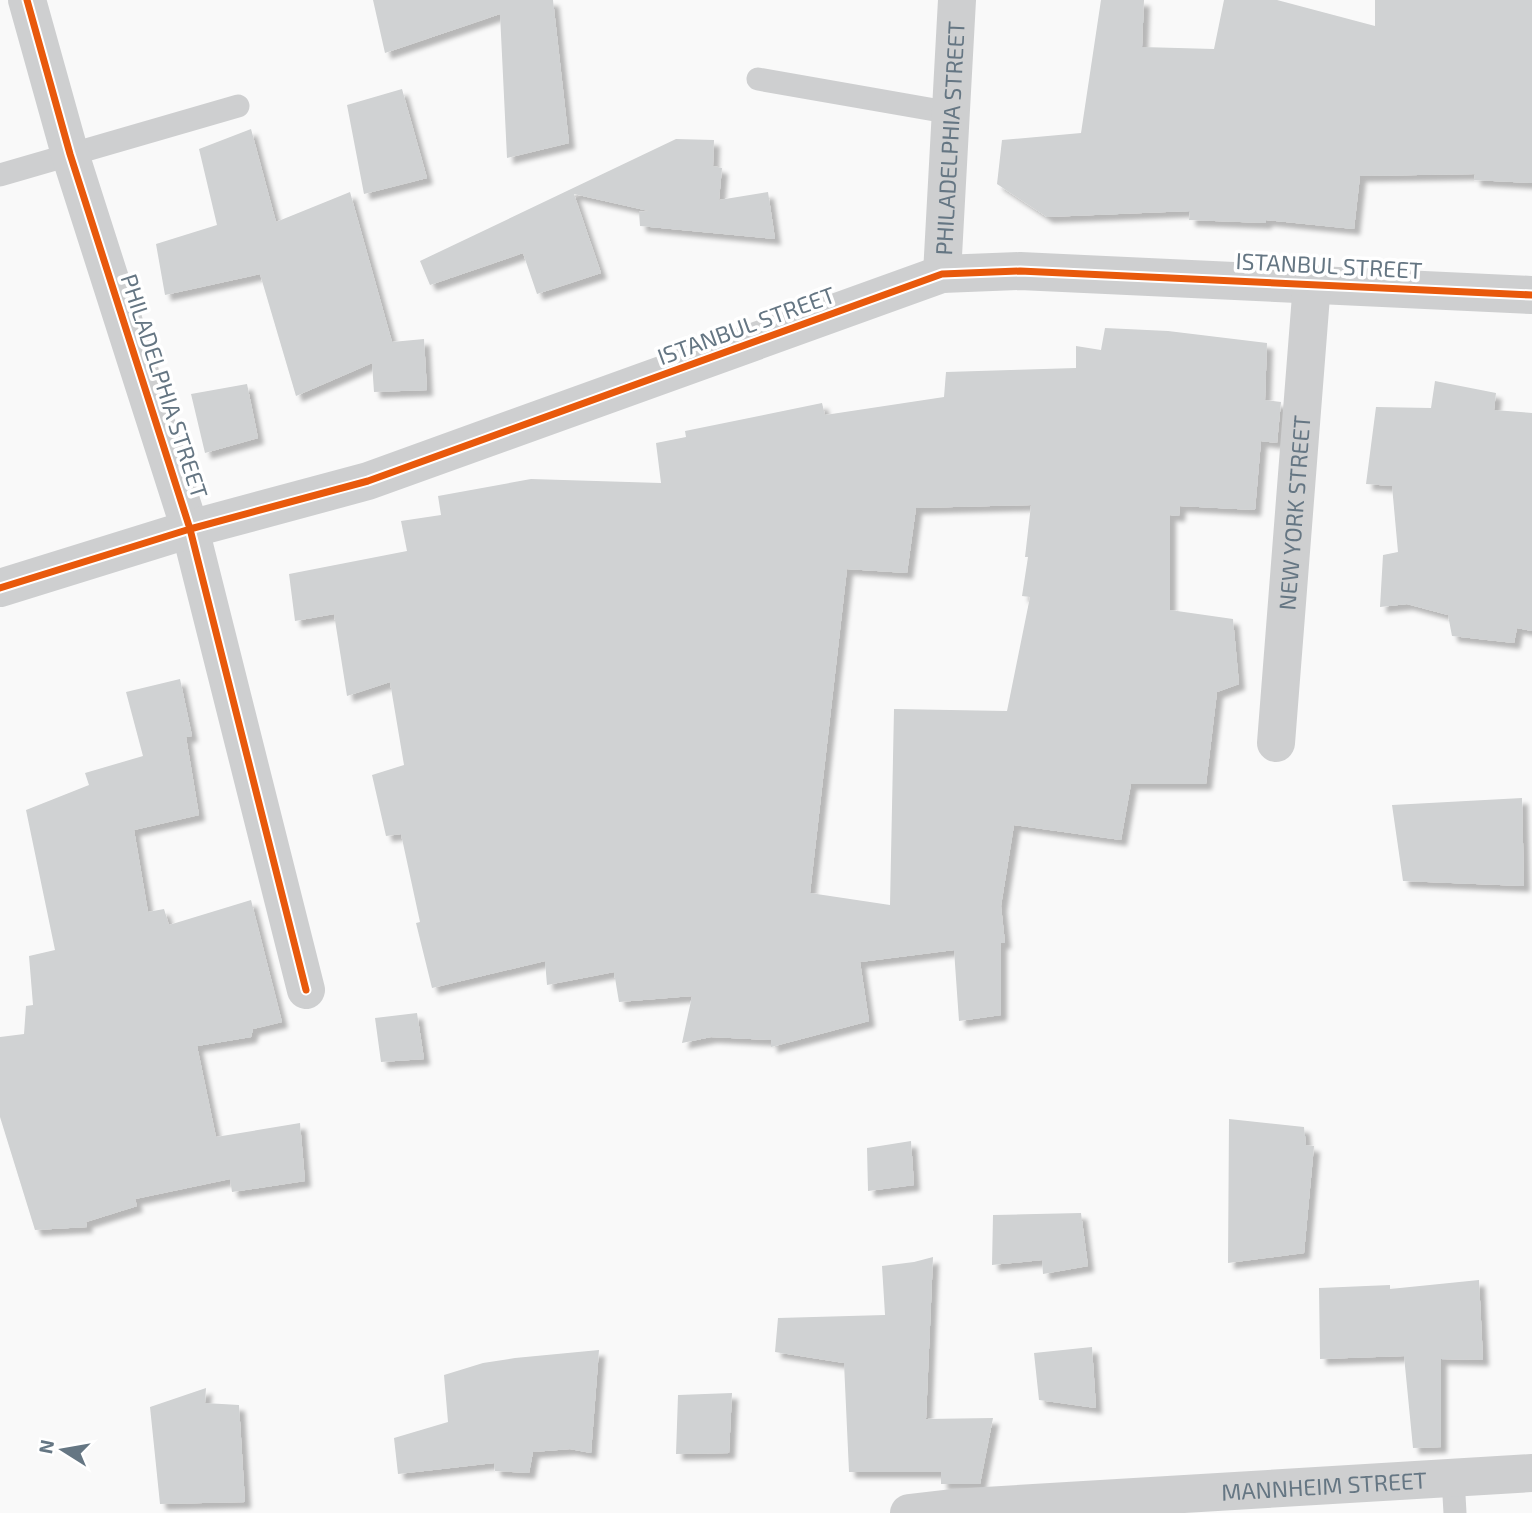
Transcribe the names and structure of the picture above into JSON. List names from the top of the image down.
{
  "streets": {
    "street": [
      "PHILADELPHIA STREET",
      "ISTANBUL STREET",
      "NEW YORK STREET",
      "MANNHEIM STREET"
    ]
  },
  "crossings": [
    ["PHILADELPHIA STREET", "ISTANBUL STREET"],
    ["ISTANBUL STREET", "NEW YORK STREET"]
  ],
  "north": "left"
}
